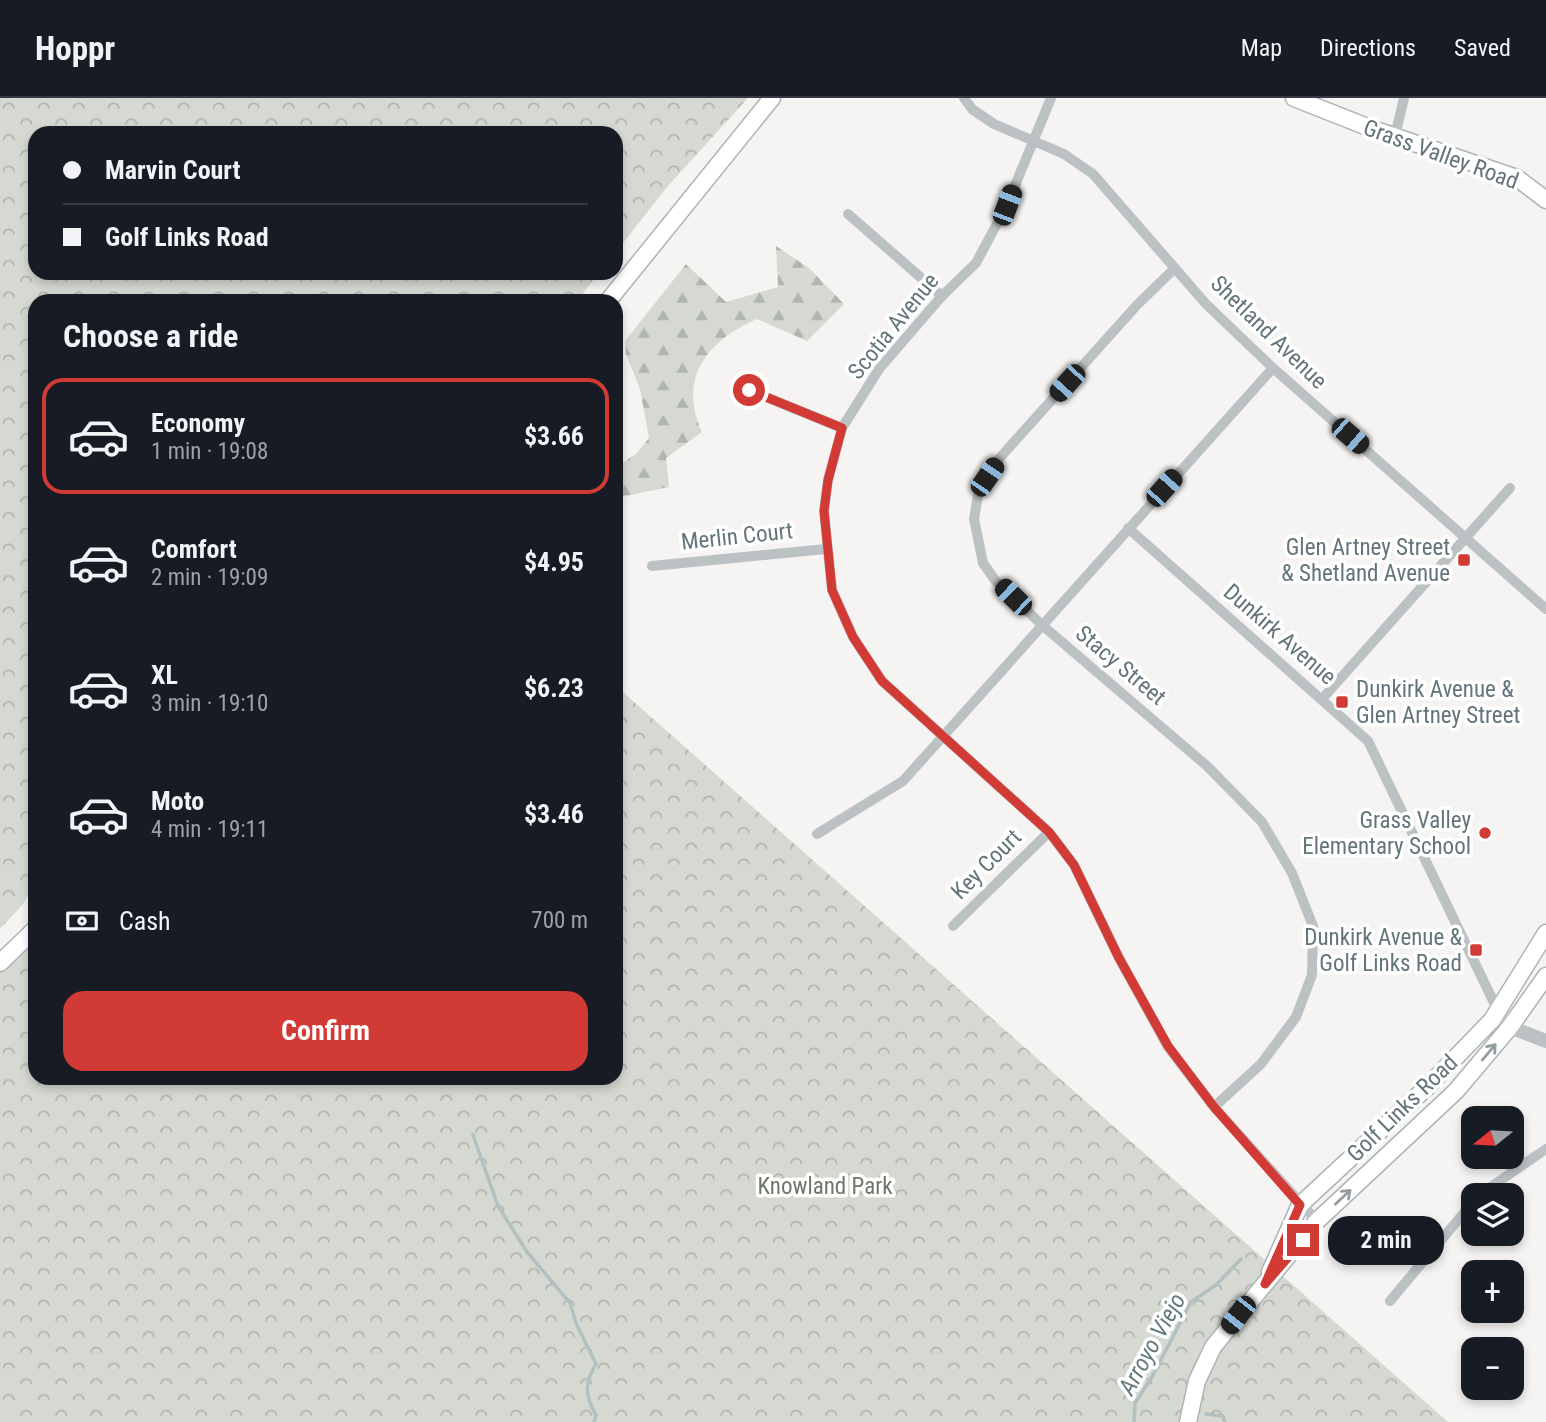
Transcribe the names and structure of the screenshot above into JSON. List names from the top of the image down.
{
  "streets": {
    "main road": ["Grass Valley Road", "Golf Links Road"],
    "street": [
      "Scotia Avenue",
      "Shetland Avenue",
      "Merlin Court",
      "Dunkirk Avenue",
      "Stacy Street",
      "Key Court"
    ]
  },
  "crossings": [
    ["Scotia Avenue", "Shetland Avenue"],
    ["Scotia Avenue", "Merlin Court"],
    ["Scotia Avenue", "Stacy Street"],
    ["Scotia Avenue", "Key Court"],
    ["Scotia Avenue", "Golf Links Road"],
    ["Shetland Avenue", "Stacy Street"],
    ["Dunkirk Avenue", "Golf Links Road"]
  ],
  "water": ["Arroyo Viejo"],
  "parks": ["Knowland Park"],
  "places": {
    "transit": ["Glen Artney Street & Shetland Avenue", "Dunkirk Avenue & Glen Artney Street", "Dunkirk Avenue & Golf Links Road"],
    "other": ["Grass Valley Elementary School"]
  },
  "north": "left",
  "page": {
    "header": "Hoppr",
    "nav": ["Map", "Directions", "Saved"],
    "banner": ["Marvin Court", "Golf Links Road"],
    "heading": "Choose a ride",
    "list": [
      {
        "name": "Economy",
        "note": "1 min · 19:08",
        "value": "$3.66"
      },
      {
        "name": "Comfort",
        "note": "2 min · 19:09",
        "value": "$4.95"
      },
      {
        "name": "XL",
        "note": "3 min · 19:10",
        "value": "$6.23"
      },
      {
        "name": "Moto",
        "note": "4 min · 19:11",
        "value": "$3.46"
      }
    ],
    "pay": ["Cash", "700 m"],
    "buttons": "Confirm",
    "map_buttons": ["+", "−"],
    "bubble": "2 min"
  }
}
